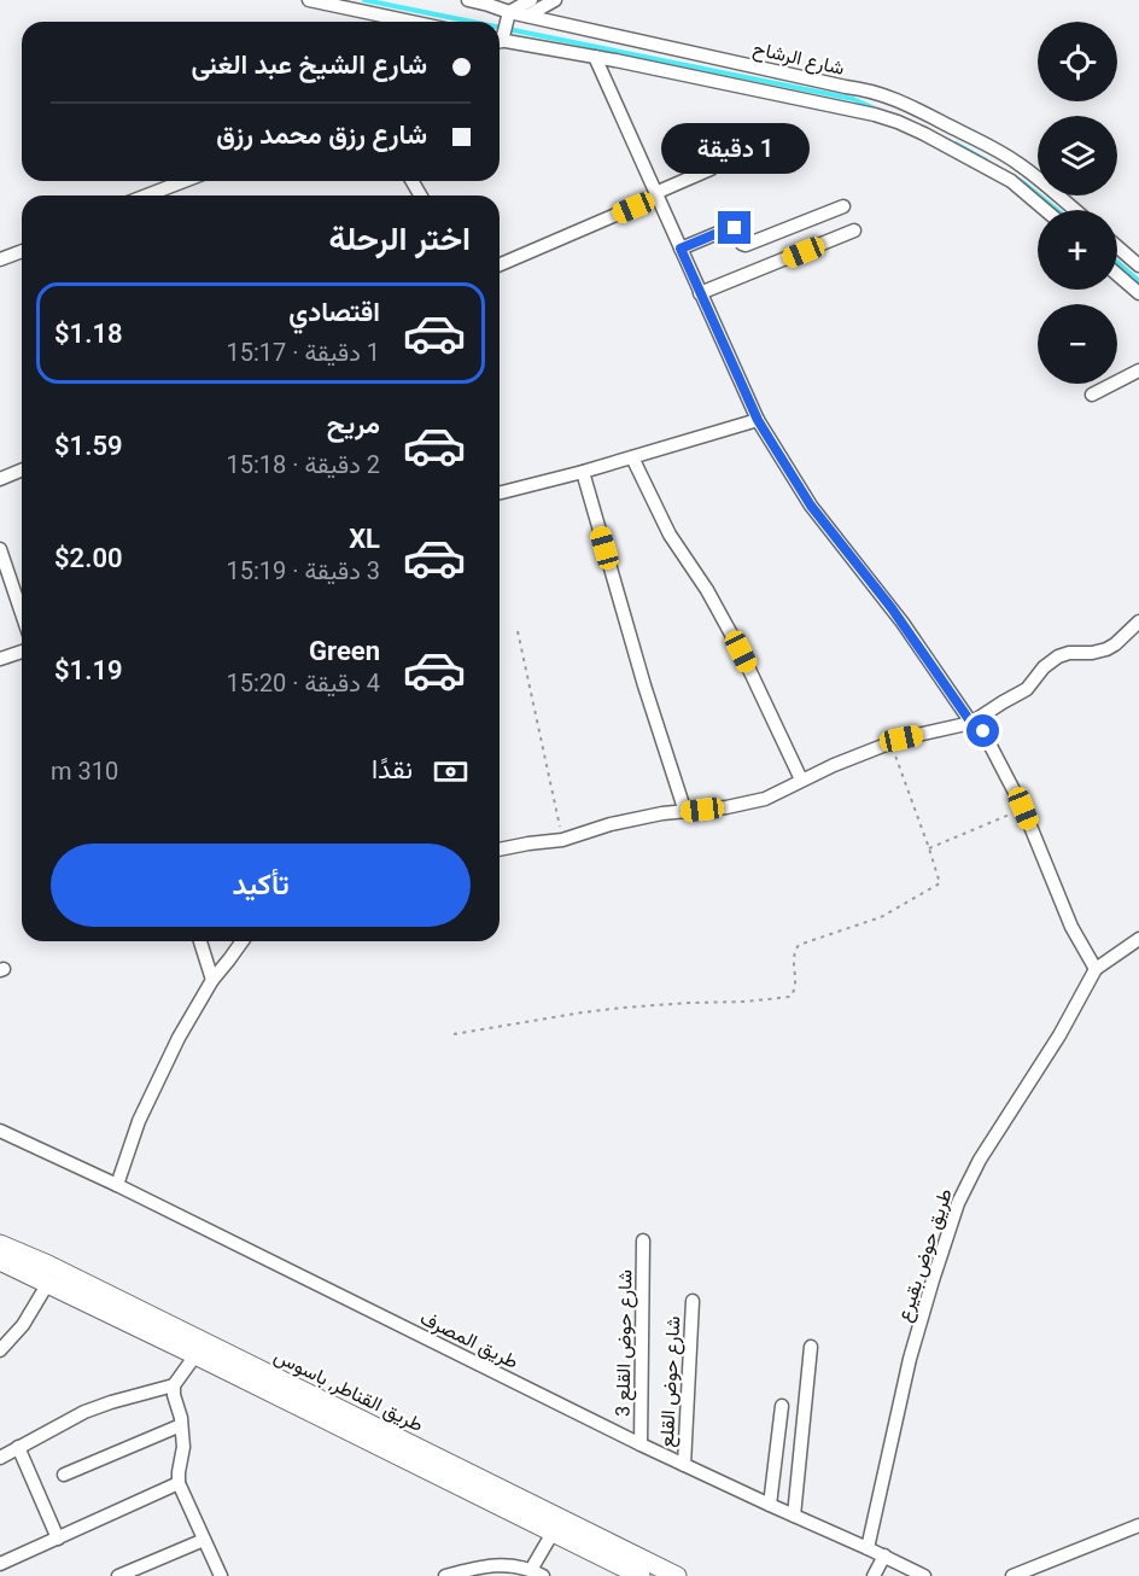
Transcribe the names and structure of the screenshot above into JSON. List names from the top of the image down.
{
  "streets": {
    "main road": ["طريق القناطر, باسوس"],
    "street": [
      "شارع الرشاح",
      "طريق حوض بقيرع",
      "طريق المصرف",
      "شارع حوض القلع 3",
      "شارع حوض القلع"
    ]
  },
  "crossings": [
    ["طريق حوض بقيرع", "طريق المصرف"],
    ["طريق المصرف", "شارع حوض القلع 3"],
    ["طريق المصرف", "شارع حوض القلع"]
  ],
  "page": {
    "map_buttons": ["+", "−"],
    "banner": ["شارع الشيخ عبد الغنى", "شارع رزق محمد رزق"],
    "bubble": "1 دقيقة",
    "heading": "اختر الرحلة",
    "list": [
      {
        "name": "اقتصادي",
        "note": "1 دقيقة · 15:17",
        "value": "$1.18"
      },
      {
        "name": "مريح",
        "note": "2 دقيقة · 15:18",
        "value": "$1.59"
      },
      {
        "name": "XL",
        "note": "3 دقيقة · 15:19",
        "value": "$2.00"
      },
      {
        "name": "Green",
        "note": "4 دقيقة · 15:20",
        "value": "$1.19"
      }
    ],
    "pay": ["نقدًا", "310 m"],
    "buttons": "تأكيد"
  }
}
